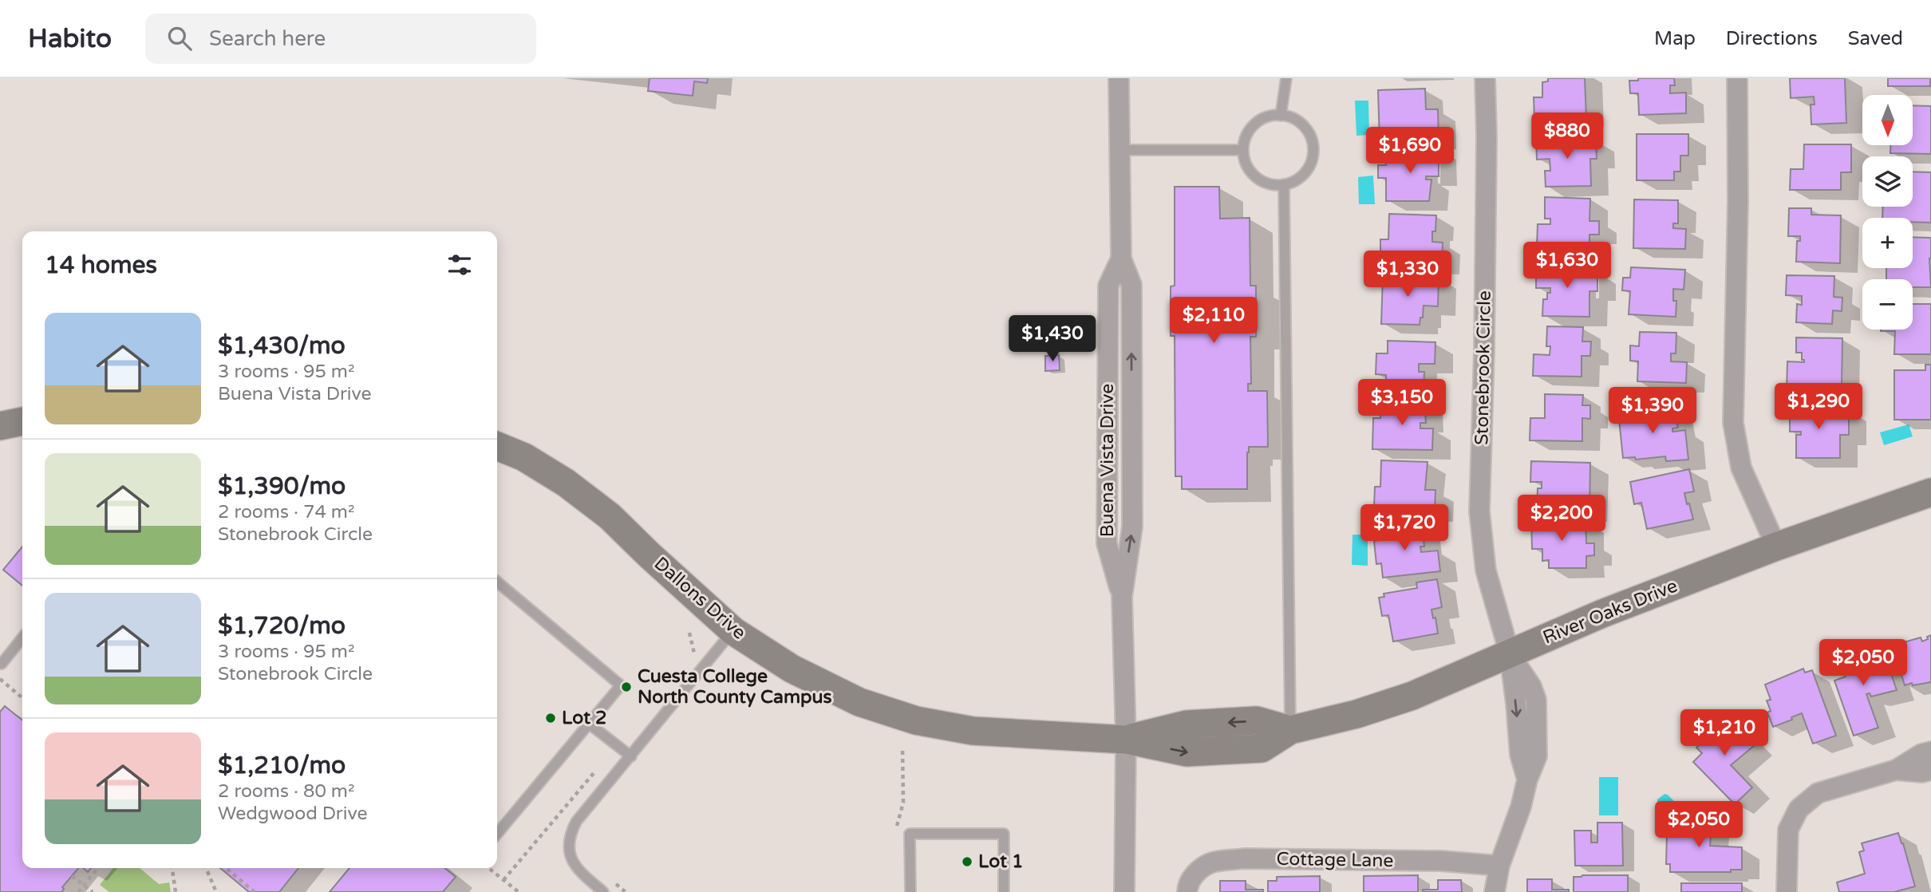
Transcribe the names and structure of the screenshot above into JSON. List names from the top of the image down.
{
  "streets": {
    "street": [
      "Stonebrook Circle",
      "Buena Vista Drive",
      "Dallons Drive",
      "River Oaks Drive",
      "Cottage Lane"
    ]
  },
  "crossings": [
    ["Stonebrook Circle", "River Oaks Drive"],
    ["Buena Vista Drive", "Dallons Drive"],
    ["Buena Vista Drive", "River Oaks Drive"],
    ["Dallons Drive", "River Oaks Drive"]
  ],
  "places": ["Cuesta College North County Campus", "Lot 2", "Lot 1"],
  "north": "bottom",
  "page": {
    "header": "Habito",
    "search": "Search here",
    "nav": ["Map", "Directions", "Saved"],
    "map_buttons": ["+", "−"],
    "price": [
      "$880",
      "$1,690",
      "$1,630",
      "$1,330",
      "$2,110",
      "$1,430",
      "$3,150",
      "$1,290",
      "$1,390",
      "$2,200",
      "$1,720",
      "$2,050",
      "$1,210",
      "$2,050"
    ],
    "heading": "14 homes",
    "list": [
      {
        "name": "$1,430/mo",
        "note": "3 rooms · 95 m² · Buena Vista Drive"
      },
      {
        "name": "$1,390/mo",
        "note": "2 rooms · 74 m² · Stonebrook Circle"
      },
      {
        "name": "$1,720/mo",
        "note": "3 rooms · 95 m² · Stonebrook Circle"
      },
      {
        "name": "$1,210/mo",
        "note": "2 rooms · 80 m² · Wedgwood Drive"
      }
    ]
  }
}
